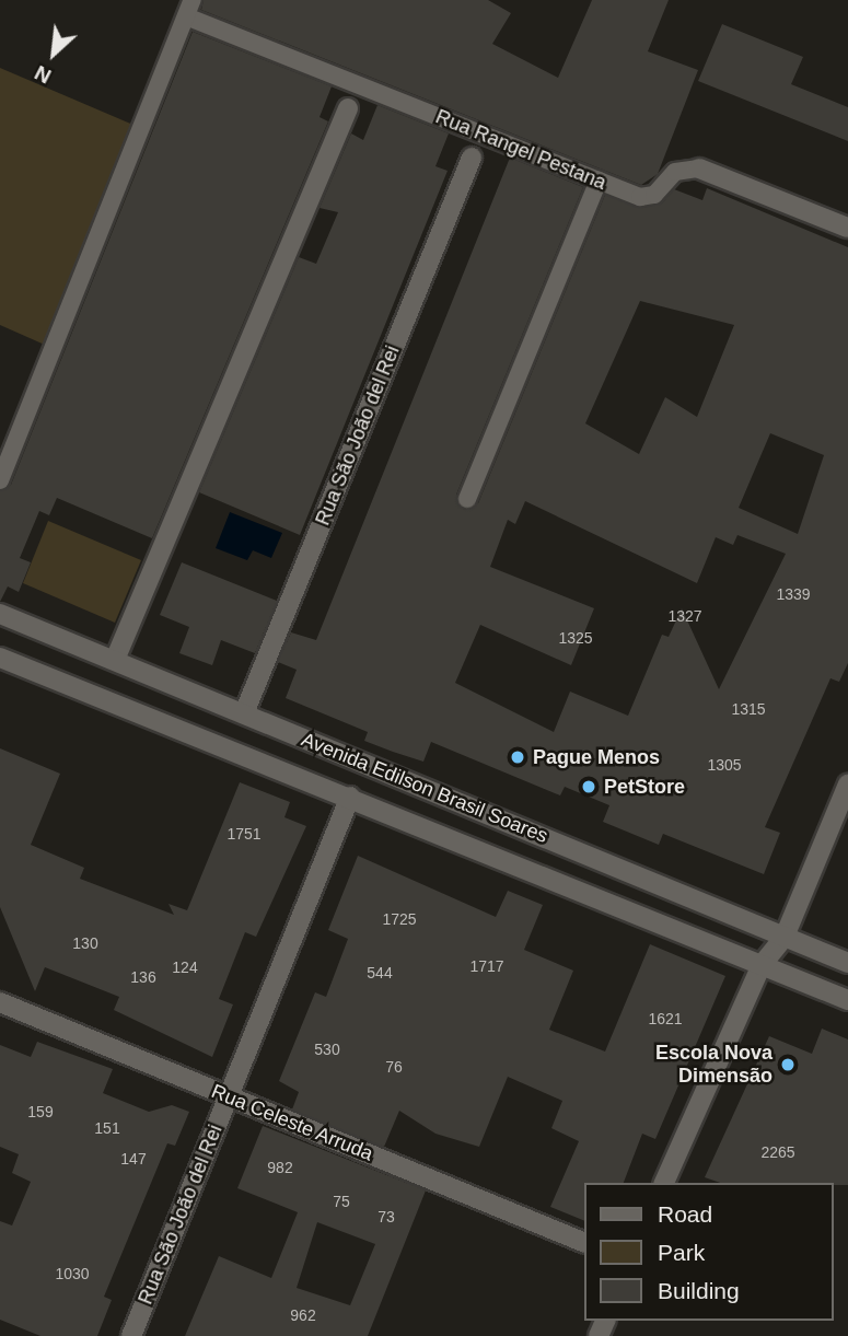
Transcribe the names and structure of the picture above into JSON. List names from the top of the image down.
{
  "streets": {
    "street": [
      "Rua Rangel Pestana",
      "Rua São João del Rei",
      "Avenida Edilson Brasil Soares",
      "Rua Celeste Arruda"
    ]
  },
  "crossings": [
    ["Rua São João del Rei", "Avenida Edilson Brasil Soares"],
    ["Rua São João del Rei", "Rua Celeste Arruda"]
  ],
  "places": ["Pague Menos", "PetStore", "Escola Nova Dimensão"],
  "house_numbers": [
    "1339",
    "1327",
    "1325",
    "1315",
    "1305",
    "1751",
    "1725",
    "130",
    "1717",
    "124",
    "544",
    "136",
    "1621",
    "530",
    "76",
    "159",
    "151",
    "2265",
    "147",
    "982",
    "75",
    "73",
    "1030",
    "962"
  ],
  "legend": ["Road", "Park", "Building"],
  "north": "bottom left"
}
